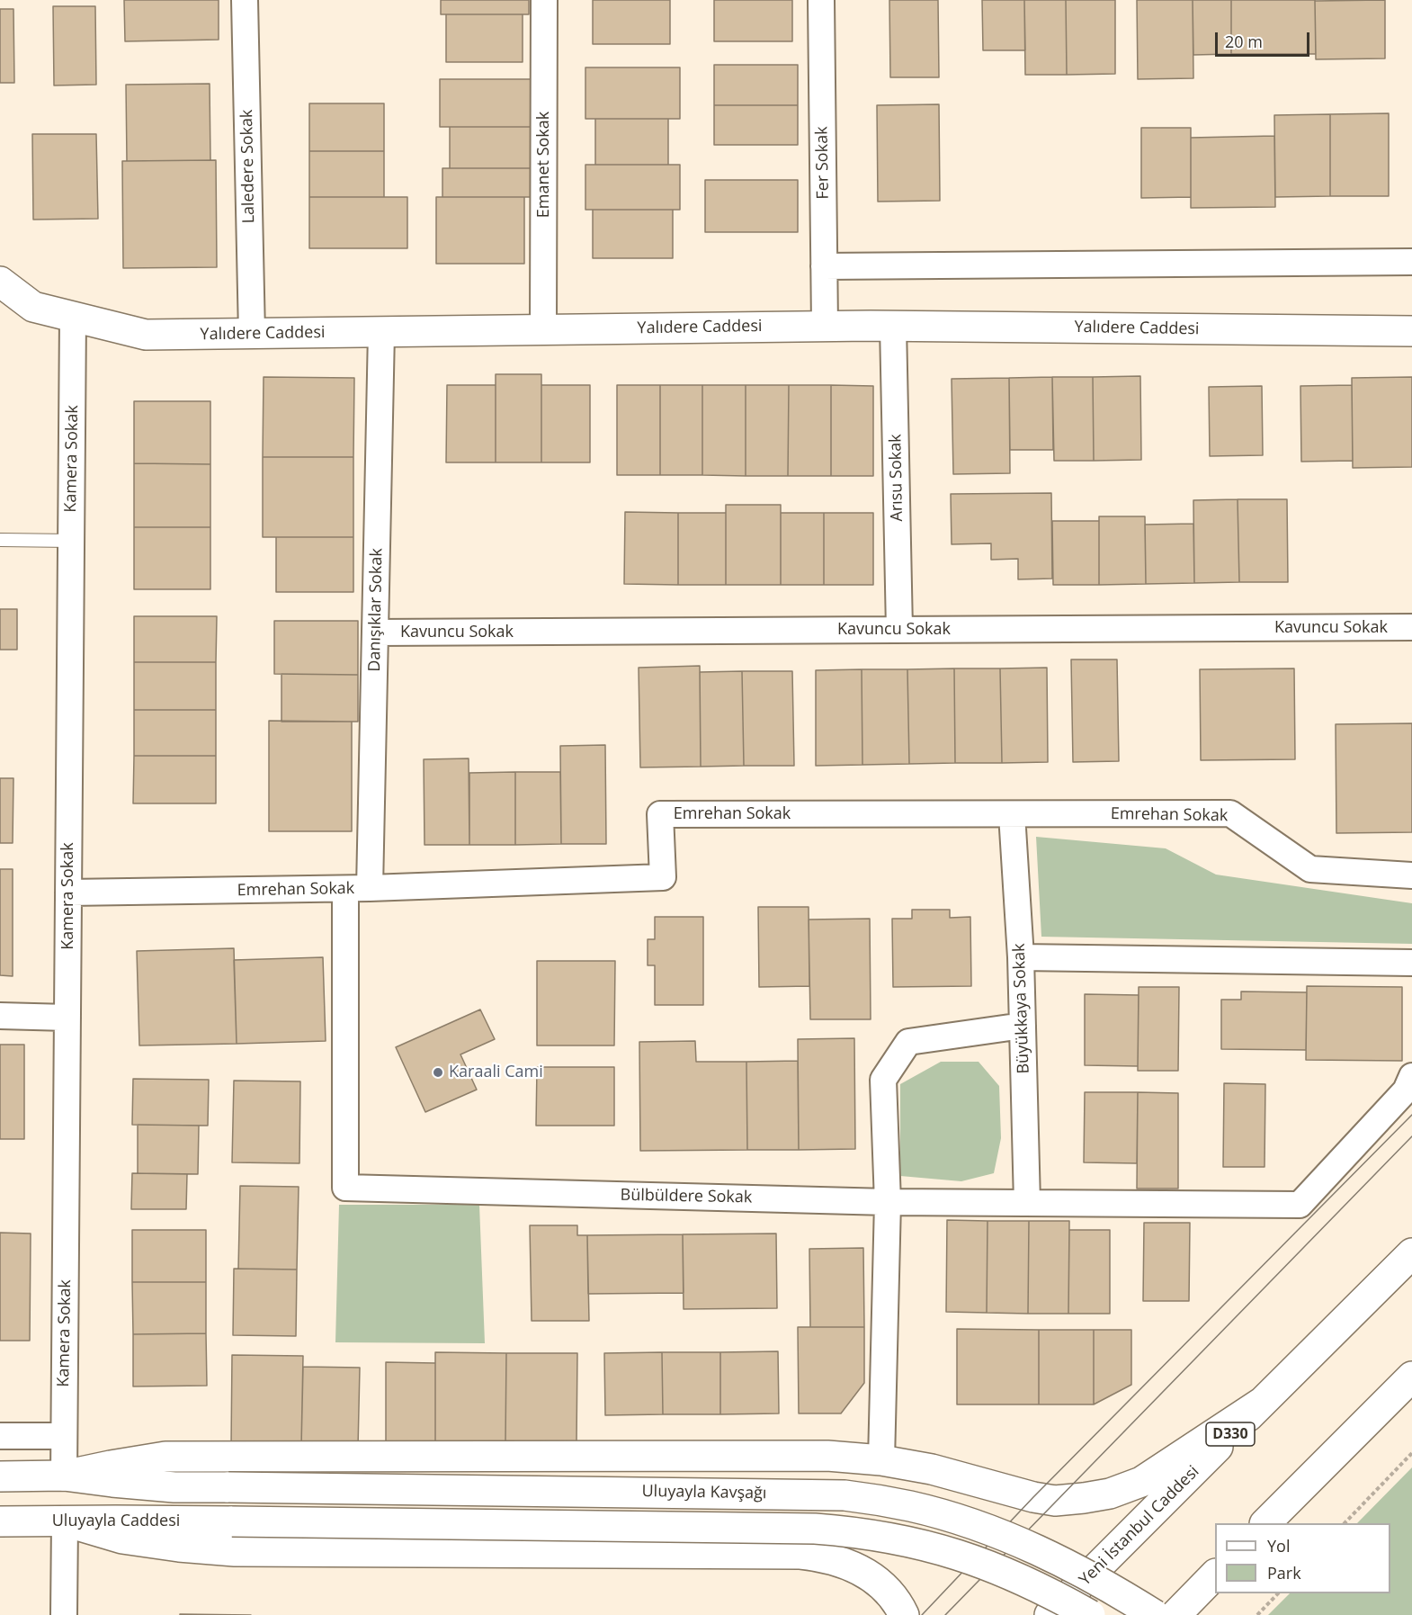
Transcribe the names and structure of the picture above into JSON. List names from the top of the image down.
{
  "streets": {
    "main road": [
      "Yalıdere Caddesi",
      "D330",
      "Uluyayla Kavşağı",
      "Uluyayla Caddesi",
      "Yeni İstanbul Caddesi"
    ],
    "street": [
      "Fer Sokak",
      "Emanet Sokak",
      "Laledere Sokak",
      "Kamera Sokak",
      "Arısu Sokak",
      "Danışıklar Sokak",
      "Kavuncu Sokak",
      "Emrehan Sokak",
      "Büyükkaya Sokak",
      "Bülbüldere Sokak"
    ]
  },
  "crossings": [
    ["Fer Sokak", "Yalıdere Caddesi"],
    ["Emanet Sokak", "Yalıdere Caddesi"],
    ["Laledere Sokak", "Yalıdere Caddesi"],
    ["Yalıdere Caddesi", "Kamera Sokak"],
    ["Yalıdere Caddesi", "Arısu Sokak"],
    ["Yalıdere Caddesi", "Danışıklar Sokak"],
    ["Kamera Sokak", "Emrehan Sokak"],
    ["Kamera Sokak", "Uluyayla Kavşağı"],
    ["Arısu Sokak", "Kavuncu Sokak"],
    ["Danışıklar Sokak", "Kavuncu Sokak"],
    ["Danışıklar Sokak", "Emrehan Sokak"],
    ["Danışıklar Sokak", "Bülbüldere Sokak"],
    ["Emrehan Sokak", "Büyükkaya Sokak"],
    ["Büyükkaya Sokak", "Bülbüldere Sokak"]
  ],
  "places": ["Karaali Cami"],
  "legend": ["Yol", "Park"],
  "scale_bar": "20 m"
}
